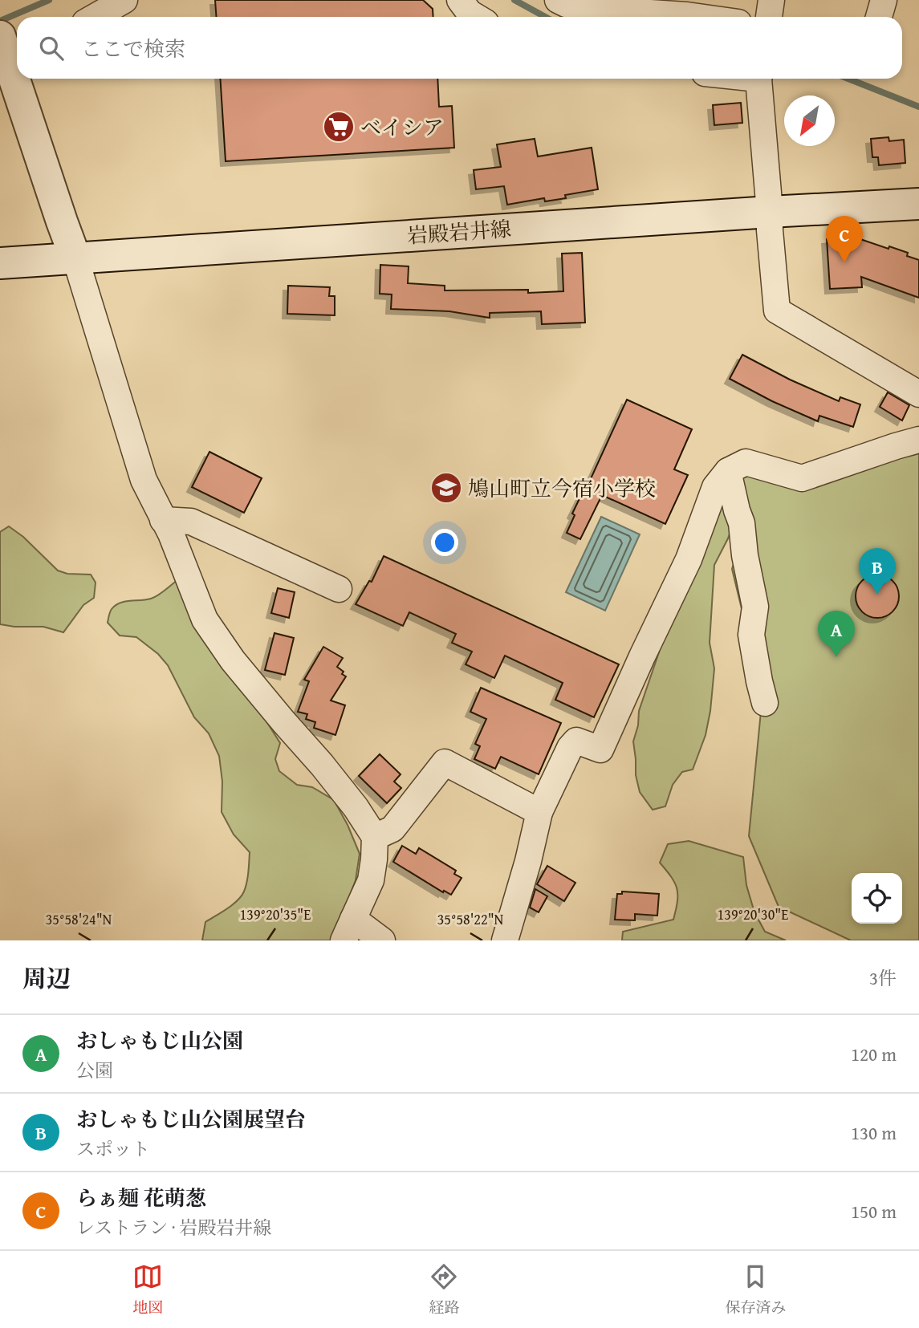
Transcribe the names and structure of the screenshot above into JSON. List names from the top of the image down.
{
  "streets": {
    "main road": ["岩殿岩井線"]
  },
  "places": {
    "supermarket": ["ベイシア"],
    "school or university": ["鳩山町立今宿小学校"]
  },
  "north": "bottom left",
  "page": {
    "search": "ここで検索",
    "pins": ["C", "B", "A"],
    "heading": ["周辺", "3件"],
    "list": [
      {
        "mark": "A",
        "name": "おしゃもじ山公園",
        "note": "公園",
        "value": "120 m"
      },
      {
        "mark": "B",
        "name": "おしゃもじ山公園展望台",
        "note": "スポット",
        "value": "130 m"
      },
      {
        "mark": "C",
        "name": "らぁ麺 花萌葱",
        "note": "レストラン · 岩殿岩井線",
        "value": "150 m"
      }
    ],
    "nav": ["地図", "経路", "保存済み"]
  },
  "coordinates": [
    "139°20'35\"E",
    "139°20'30\"E",
    "35°58'24\"N",
    "35°58'22\"N"
  ]
}
